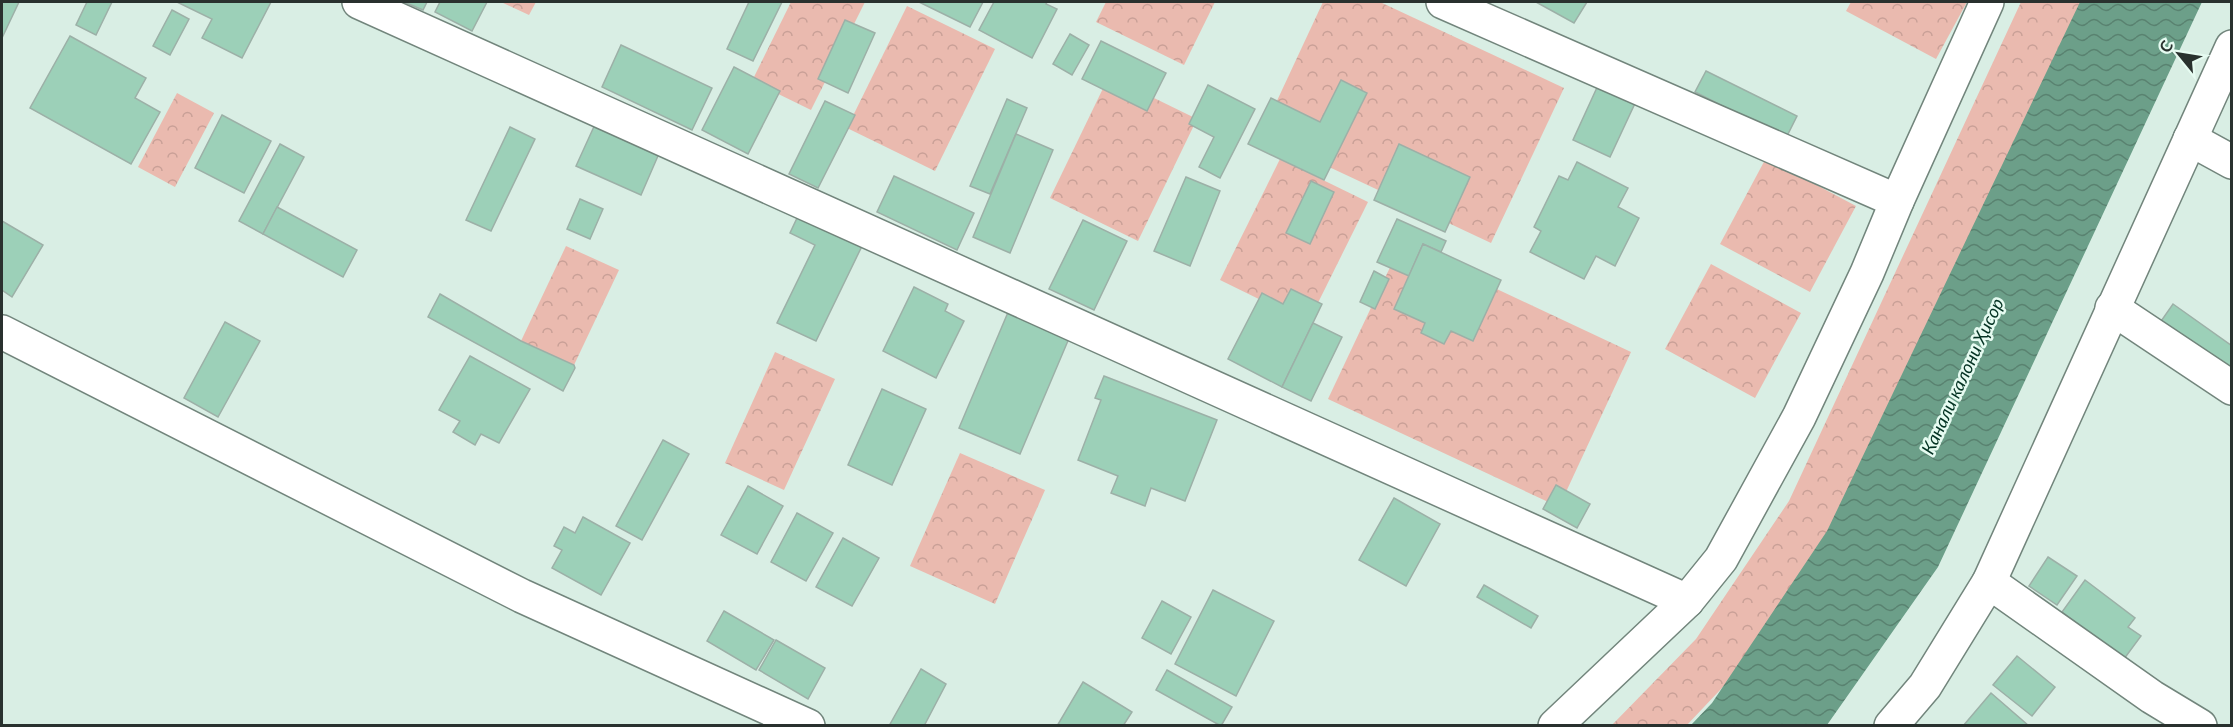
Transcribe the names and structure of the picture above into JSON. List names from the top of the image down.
{
  "water": ["Канали калони Ҳисор"],
  "north": "top left"
}
